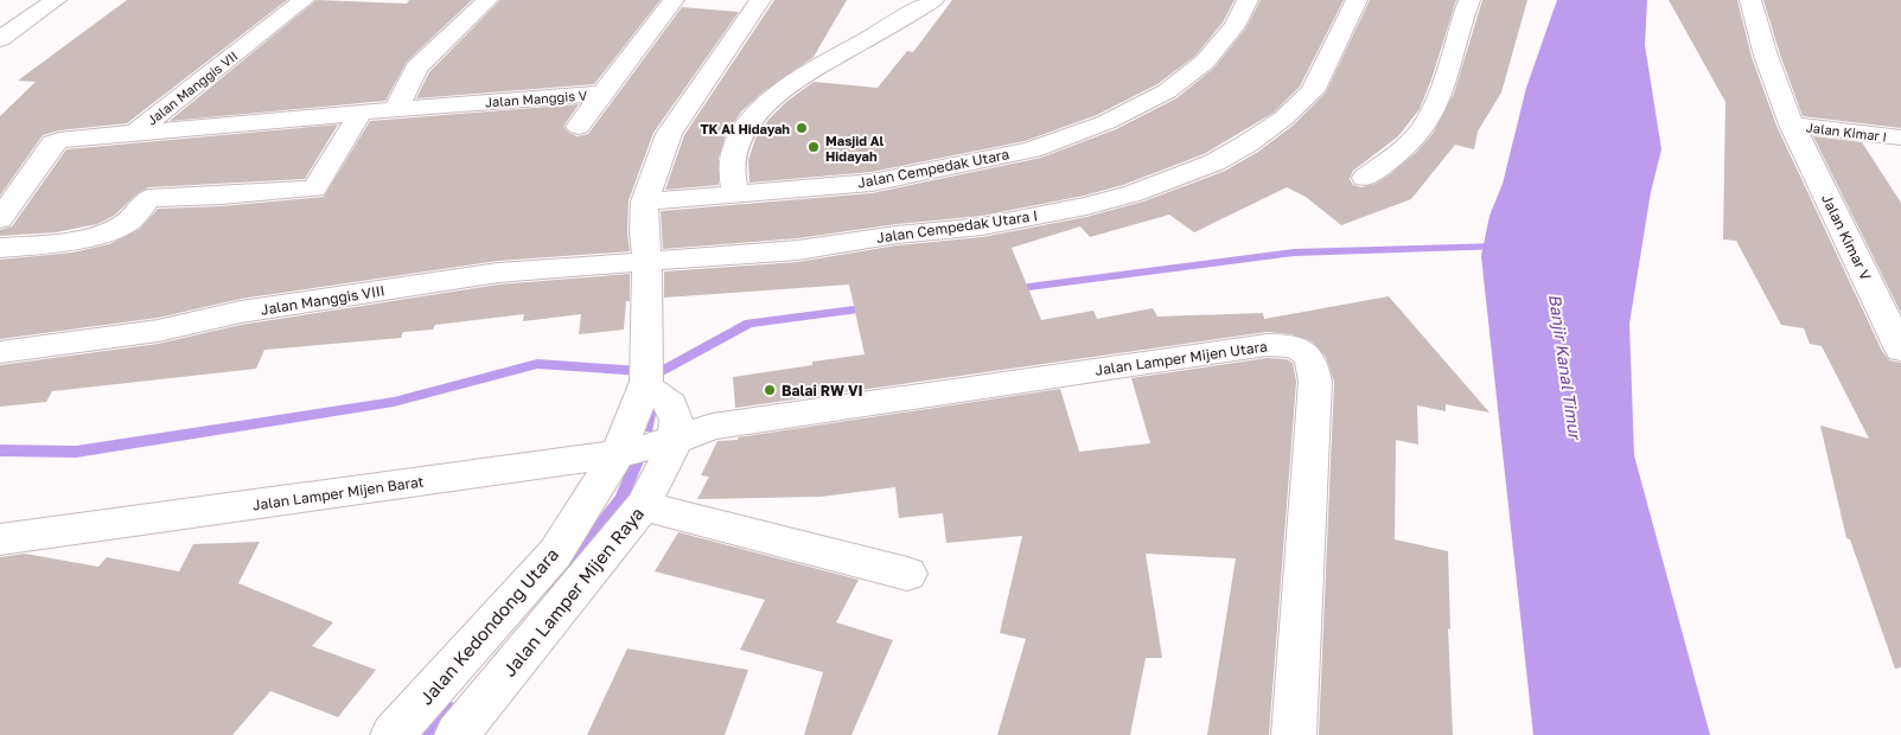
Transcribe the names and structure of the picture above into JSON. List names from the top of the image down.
{
  "streets": {
    "street": [
      "Jalan Manggis VII",
      "Jalan Manggis V",
      "Jalan Kimar I",
      "Jalan Cempedak Utara",
      "Jalan Cempedak Utara I",
      "Jalan Kimar V",
      "Jalan Manggis VIII",
      "Jalan Lamper Mijen Utara",
      "Jalan Lamper Mijen Barat",
      "Jalan Lamper Mijen Raya",
      "Jalan Kedondong Utara"
    ]
  },
  "crossings": [
    ["Jalan Manggis VII", "Jalan Manggis V"],
    ["Jalan Kimar I", "Jalan Kimar V"],
    ["Jalan Cempedak Utara I", "Jalan Manggis VIII"],
    ["Jalan Lamper Mijen Utara", "Jalan Lamper Mijen Barat"],
    ["Jalan Lamper Mijen Utara", "Jalan Lamper Mijen Raya"],
    ["Jalan Lamper Mijen Barat", "Jalan Lamper Mijen Raya"],
    ["Jalan Lamper Mijen Barat", "Jalan Kedondong Utara"]
  ],
  "water": ["Banjir Kanal Timur"],
  "places": ["TK Al Hidayah", "Masjid Al Hidayah", "Balai RW VI"]
}
